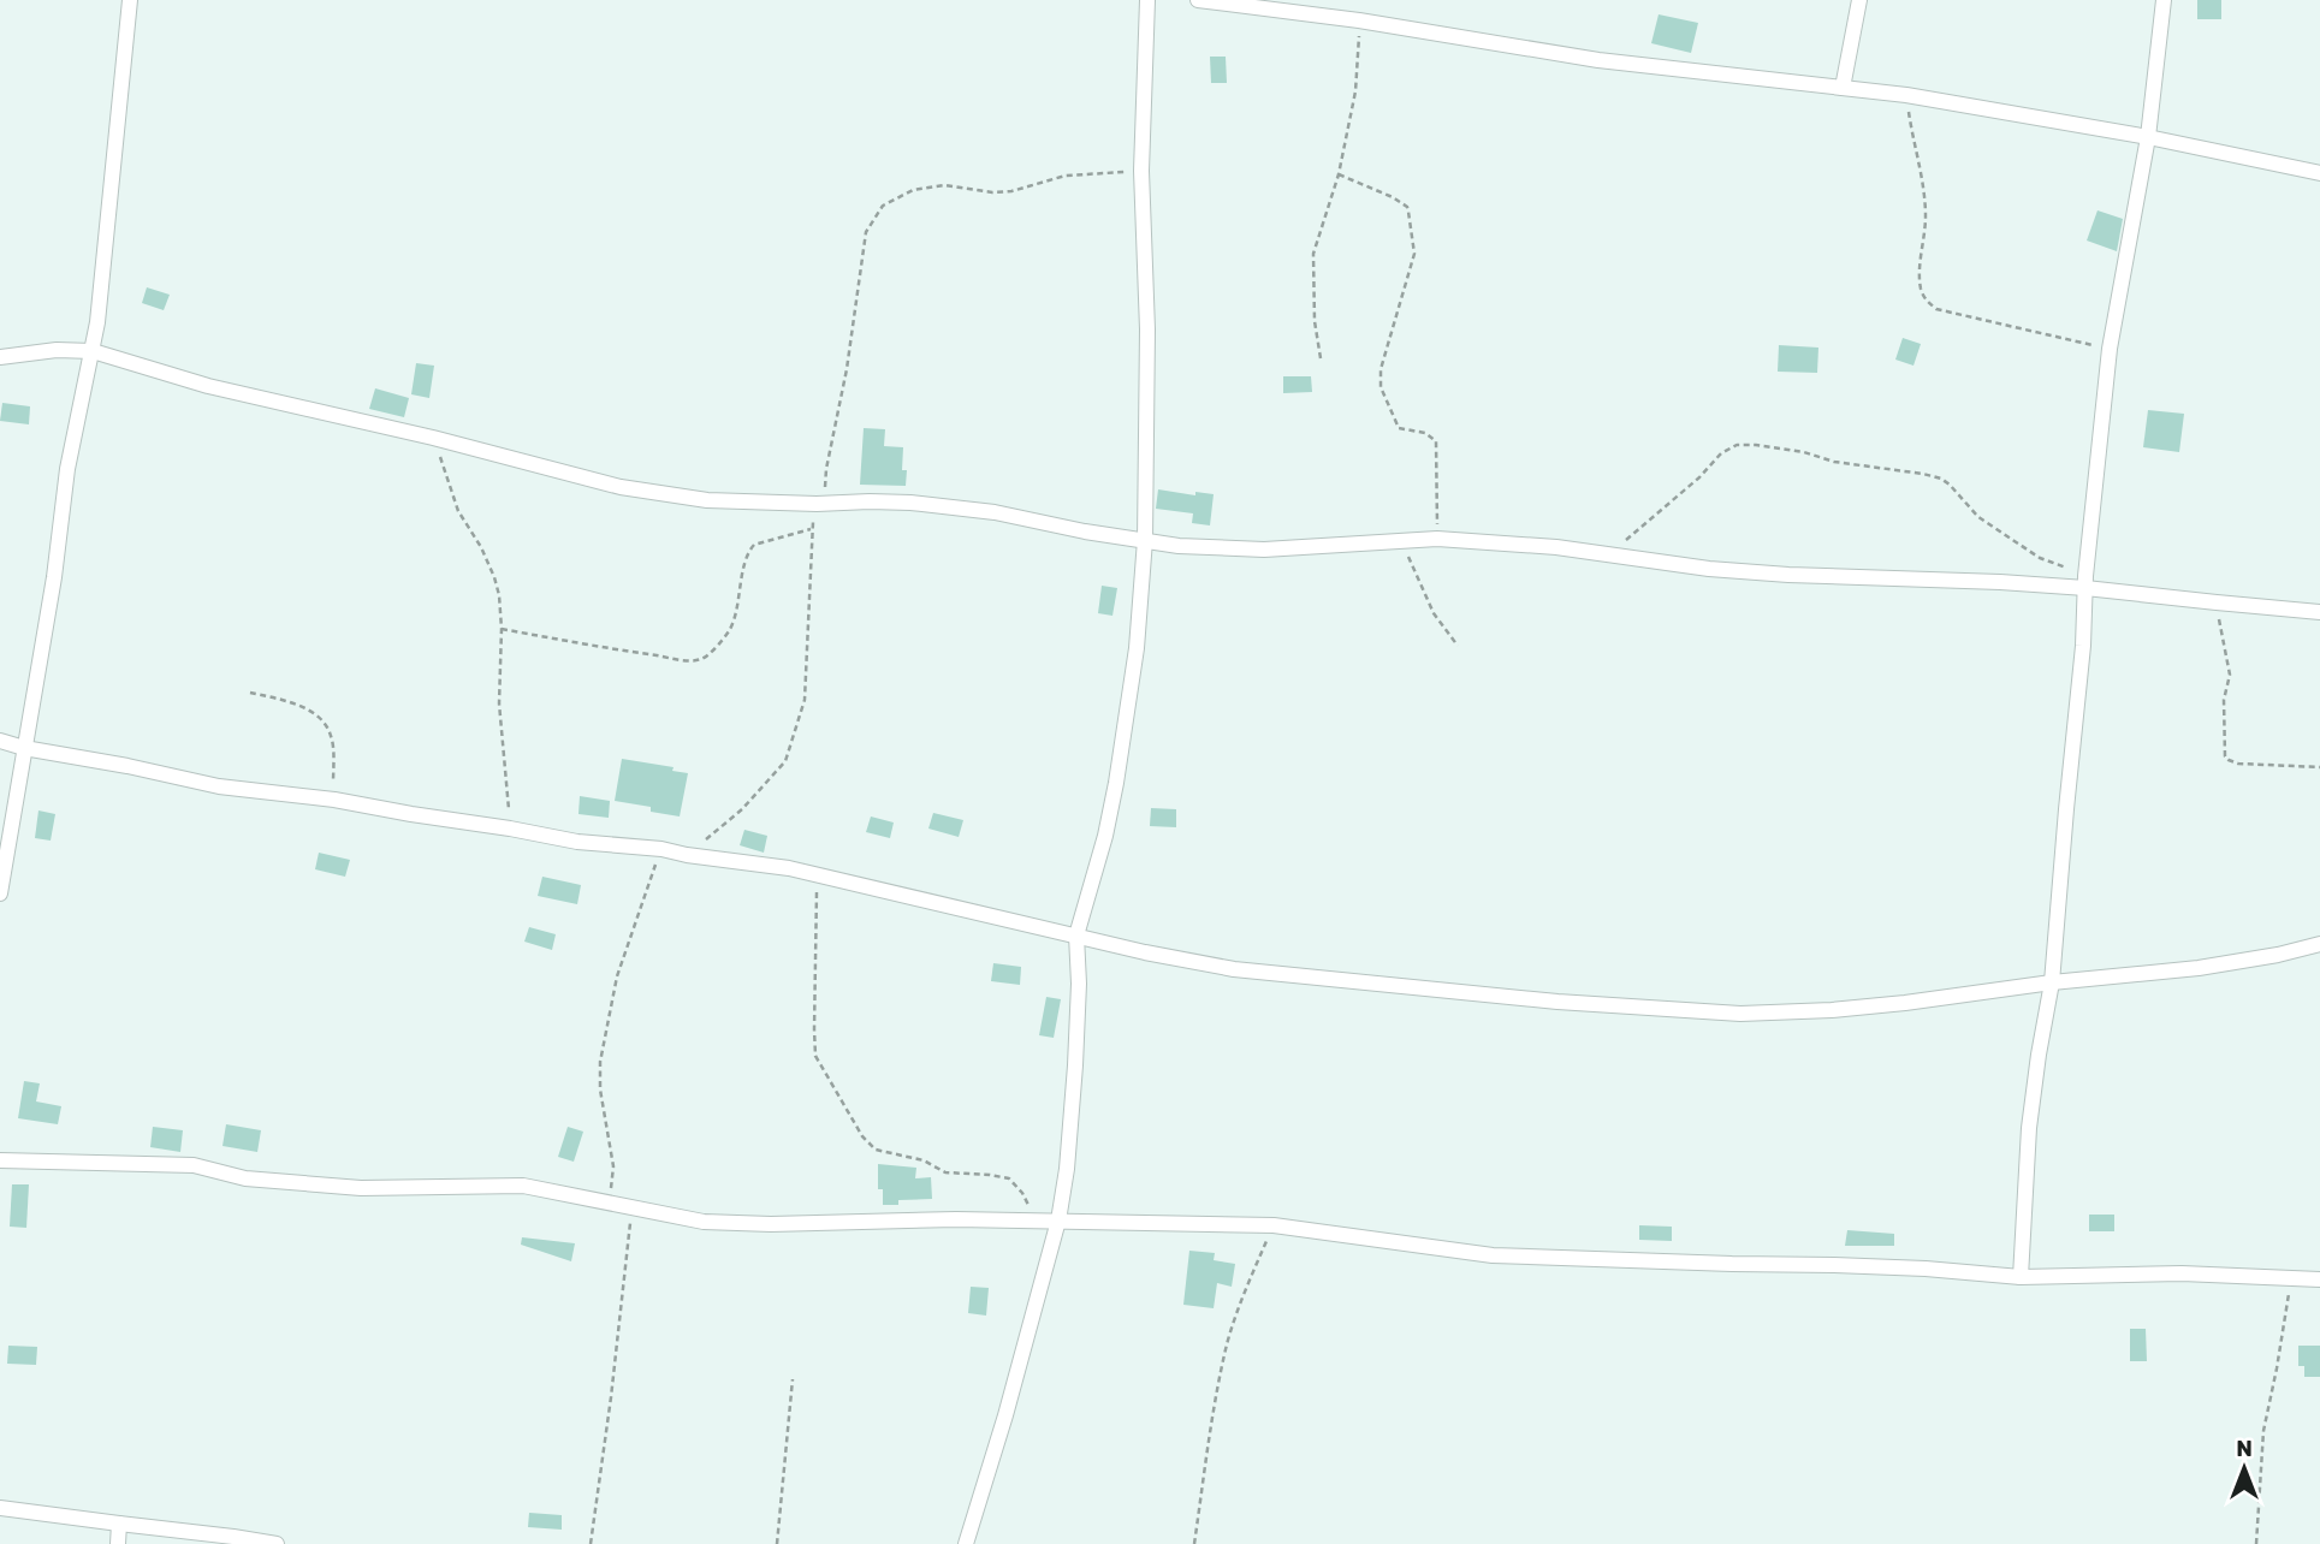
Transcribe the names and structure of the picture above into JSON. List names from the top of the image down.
{
  "north": "top"
}
